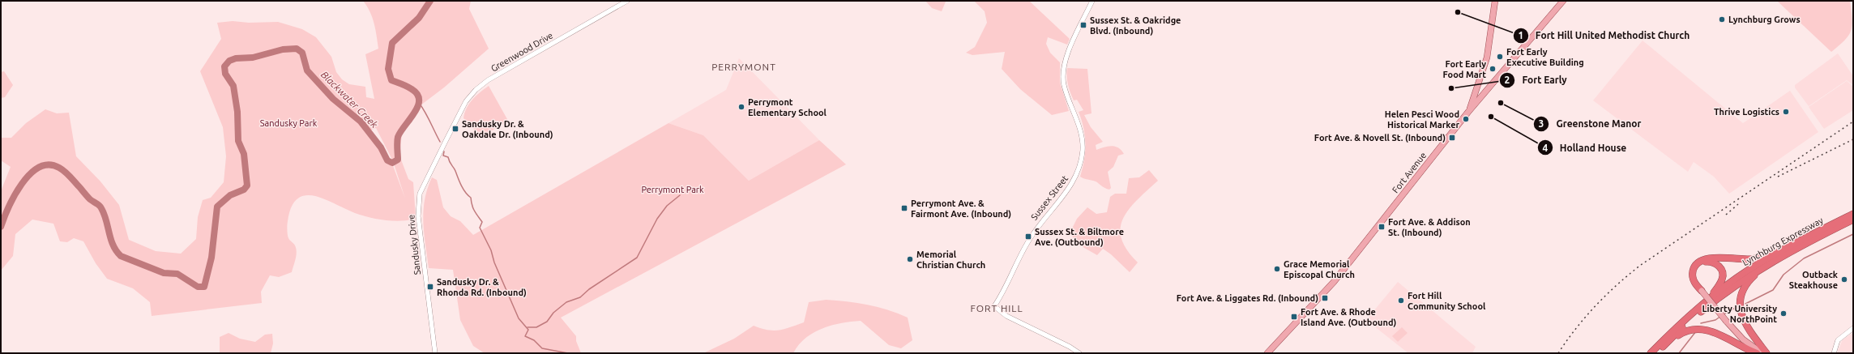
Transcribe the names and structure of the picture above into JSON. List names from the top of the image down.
{
  "streets": {
    "highway": ["Lynchburg Expressway"],
    "main road": ["Fort Avenue"],
    "street": ["Greenwood Drive", "Sussex Street", "Sandusky Drive"]
  },
  "crossings": [
    ["Greenwood Drive", "Sandusky Drive"]
  ],
  "districts": ["PERRYMONT", "FORT HILL"],
  "water": ["Blackwater Creek"],
  "parks": ["Sandusky Park", "Perrymont Park"],
  "places": {
    "other": [
      "Fort Hill United Methodist Church",
      "Lynchburg Grows",
      "Fort Early Executive Building",
      "Fort Early Food Mart",
      "Fort Early",
      "Greenstone Manor",
      "Perrymont Elementary School",
      "Thrive Logistics",
      "Holland House",
      "Helen Pesci Wood Historical Marker",
      "Memorial Christian Church",
      "Grace Memorial Episcopal Church",
      "Outback Steakhouse",
      "Fort Hill Community School",
      "Liberty University NorthPoint"
    ],
    "transit": [
      "Sussex St. & Oakridge Blvd. (Inbound)",
      "Sandusky Dr. & Oakdale Dr. (Inbound)",
      "Fort Ave. & Novell St. (Inbound)",
      "Perrymont Ave. & Fairmont Ave. (Inbound)",
      "Fort Ave. & Addison St. (Inbound)",
      "Sussex St. & Biltmore Ave. (Outbound)",
      "Sandusky Dr. & Rhonda Rd. (Inbound)",
      "Fort Ave. & Liggates Rd. (Inbound)",
      "Fort Ave. & Rhode Island Ave. (Outbound)"
    ]
  }
}
